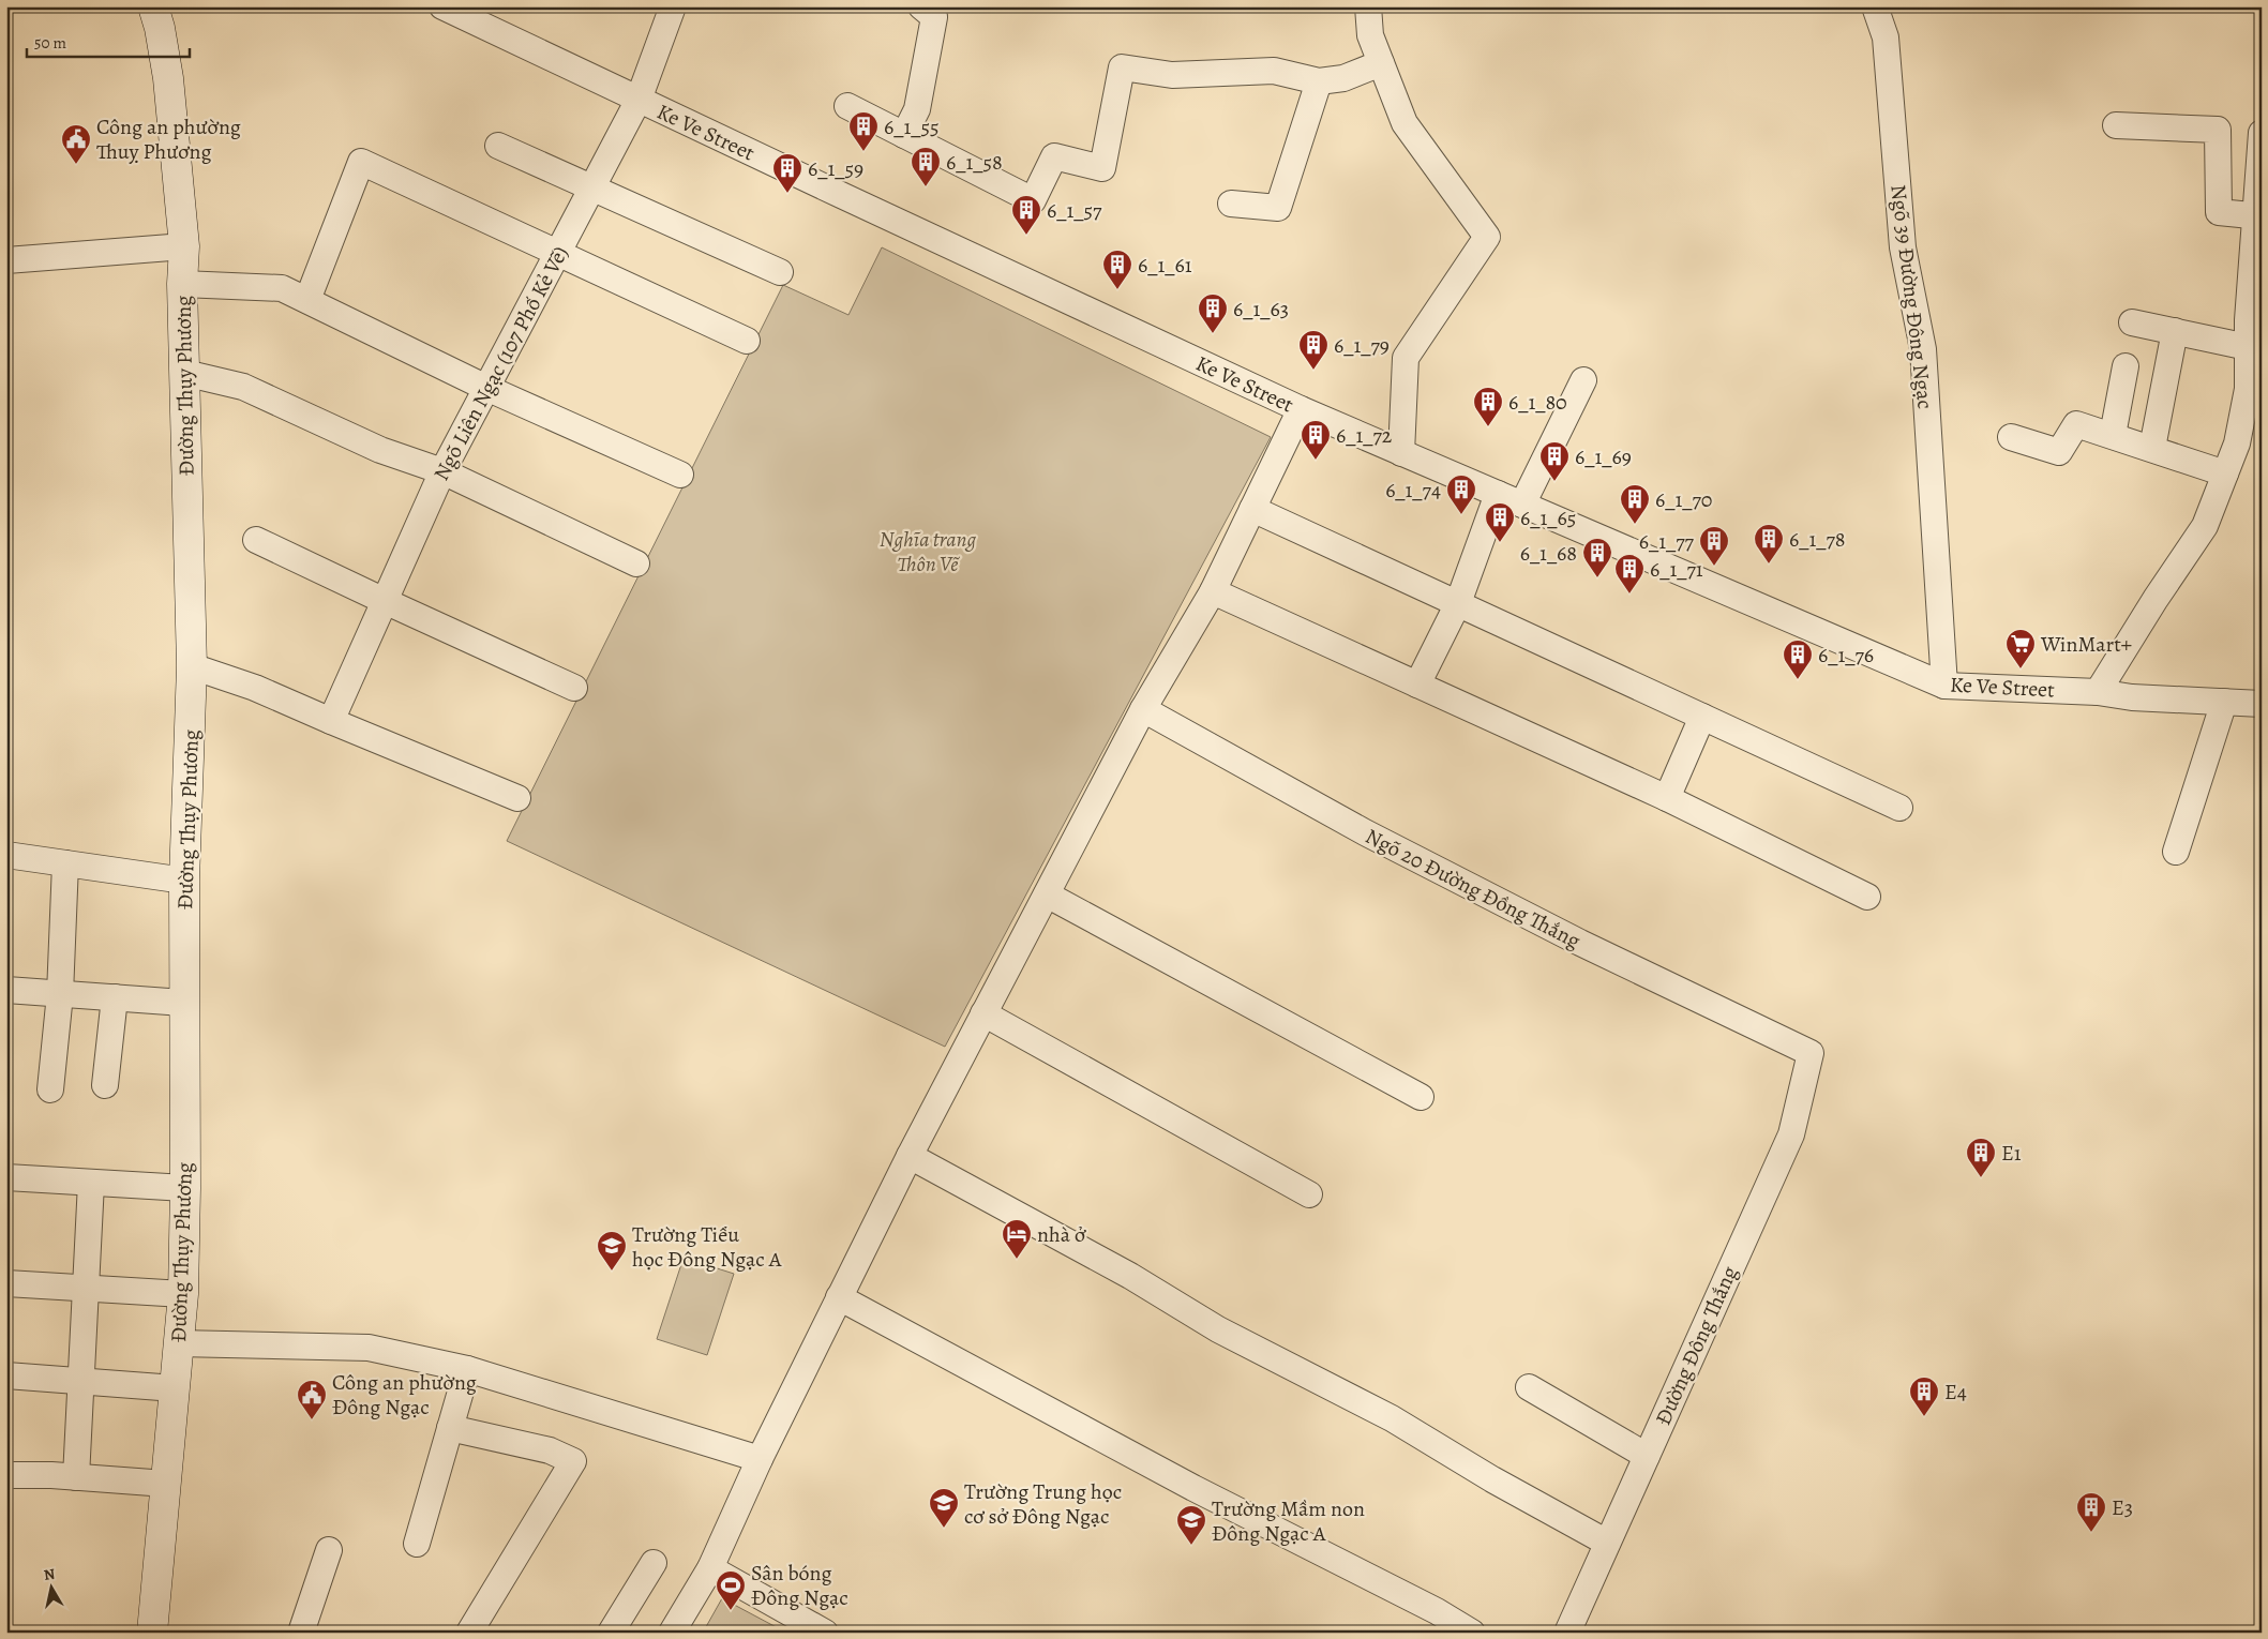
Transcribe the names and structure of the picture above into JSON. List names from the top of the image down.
{
  "streets": {
    "main road": ["Đường Thụy Phương"],
    "street": [
      "Ke Ve Street",
      "Ngõ 39 Đường Đông Ngạc",
      "Ngõ Liên Ngạc (107 Phố Kẻ Vẽ)",
      "Ngõ 20 Đường Đồng Thắng",
      "Đường Đông Thắng"
    ]
  },
  "crossings": [
    ["Ke Ve Street", "Ngõ 39 Đường Đông Ngạc"],
    ["Ke Ve Street", "Ngõ Liên Ngạc (107 Phố Kẻ Vẽ)"],
    ["Ngõ 20 Đường Đồng Thắng", "Đường Đông Thắng"]
  ],
  "parks": ["Nghĩa trang Thôn Vẽ"],
  "places": {
    "building": [
      "6_1_55",
      "6_1_58",
      "6_1_59",
      "6_1_57",
      "6_1_61",
      "6_1_63",
      "6_1_79",
      "6_1_80",
      "6_1_72",
      "6_1_69",
      "6_1_74",
      "6_1_70",
      "6_1_65",
      "6_1_78",
      "6_1_77",
      "6_1_68",
      "6_1_71",
      "6_1_76",
      "E1",
      "E4",
      "E3"
    ],
    "public building": ["Công an phường Thuỵ Phương", "Công an phường Đông Ngạc"],
    "supermarket": ["WinMart+"],
    "hotel": ["nhà ở"],
    "school or university": ["Trường Tiểu học Đông Ngạc A", "Trường Trung học cơ sở Đông Ngạc", "Trường Mầm non Đông Ngạc A"],
    "sports": ["Sân bóng Đông Ngạc"]
  },
  "scale_bar": "50 m",
  "north": "top"
}
